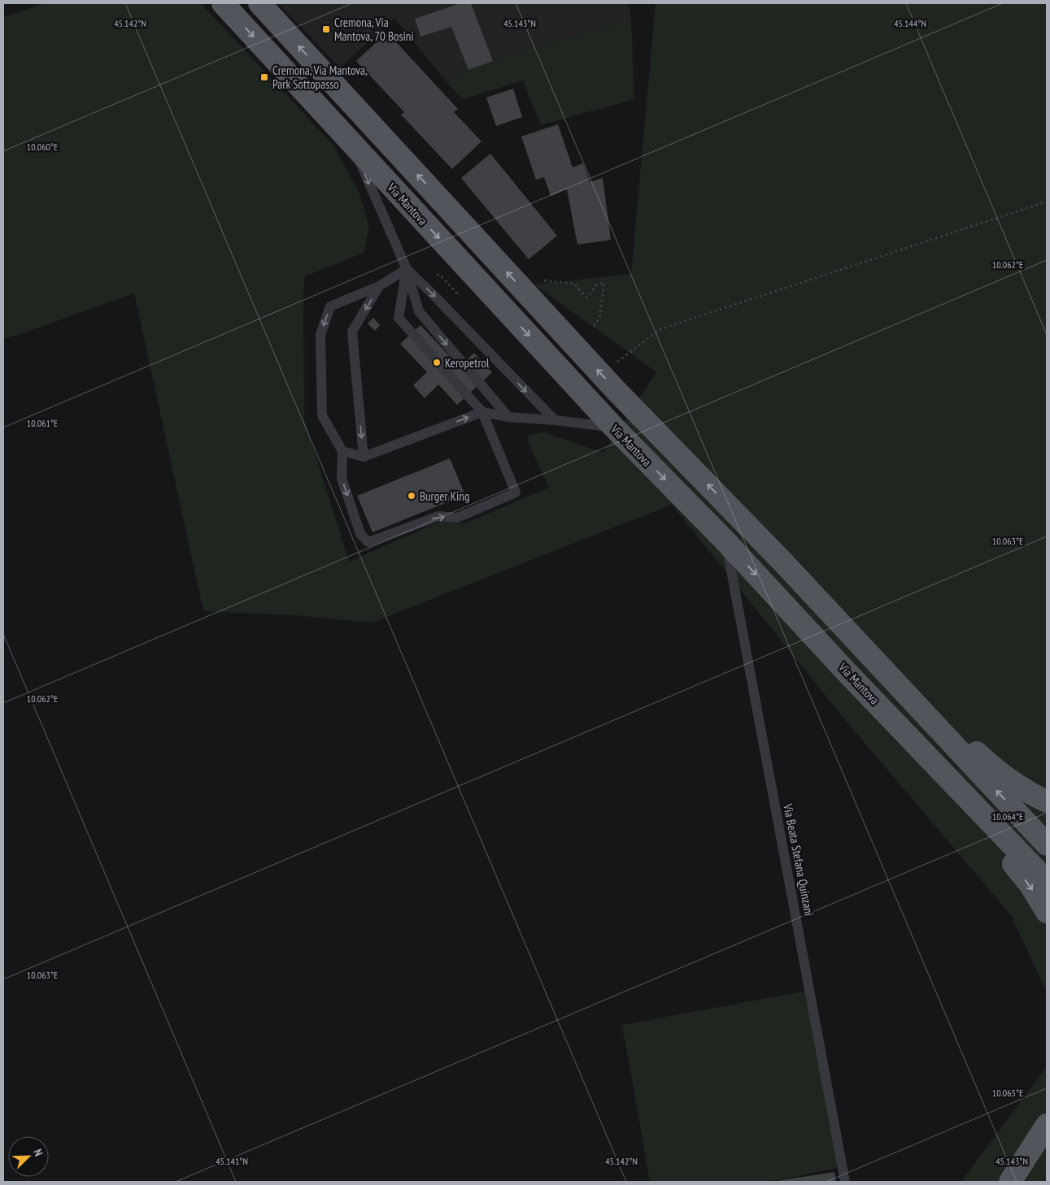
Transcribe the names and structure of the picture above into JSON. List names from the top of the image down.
{
  "streets": {
    "main road": ["Via Mantova"],
    "lane": ["Via Beata Stefana Quinzani"]
  },
  "crossings": [
    ["Via Mantova", "Via Beata Stefana Quinzani"]
  ],
  "places": {
    "transit": ["Cremona, Via Mantova, 70 Bosini", "Cremona, Via Mantova, Park Sottopasso"],
    "other": ["Keropetrol", "Burger King"]
  },
  "north": "top right",
  "coordinates": [
    "45.142°N",
    "45.143°N",
    "45.144°N",
    "10.060°E",
    "10.062°E",
    "10.061°E",
    "10.063°E",
    "10.064°E",
    "10.065°E",
    "45.141°N"
  ]
}
